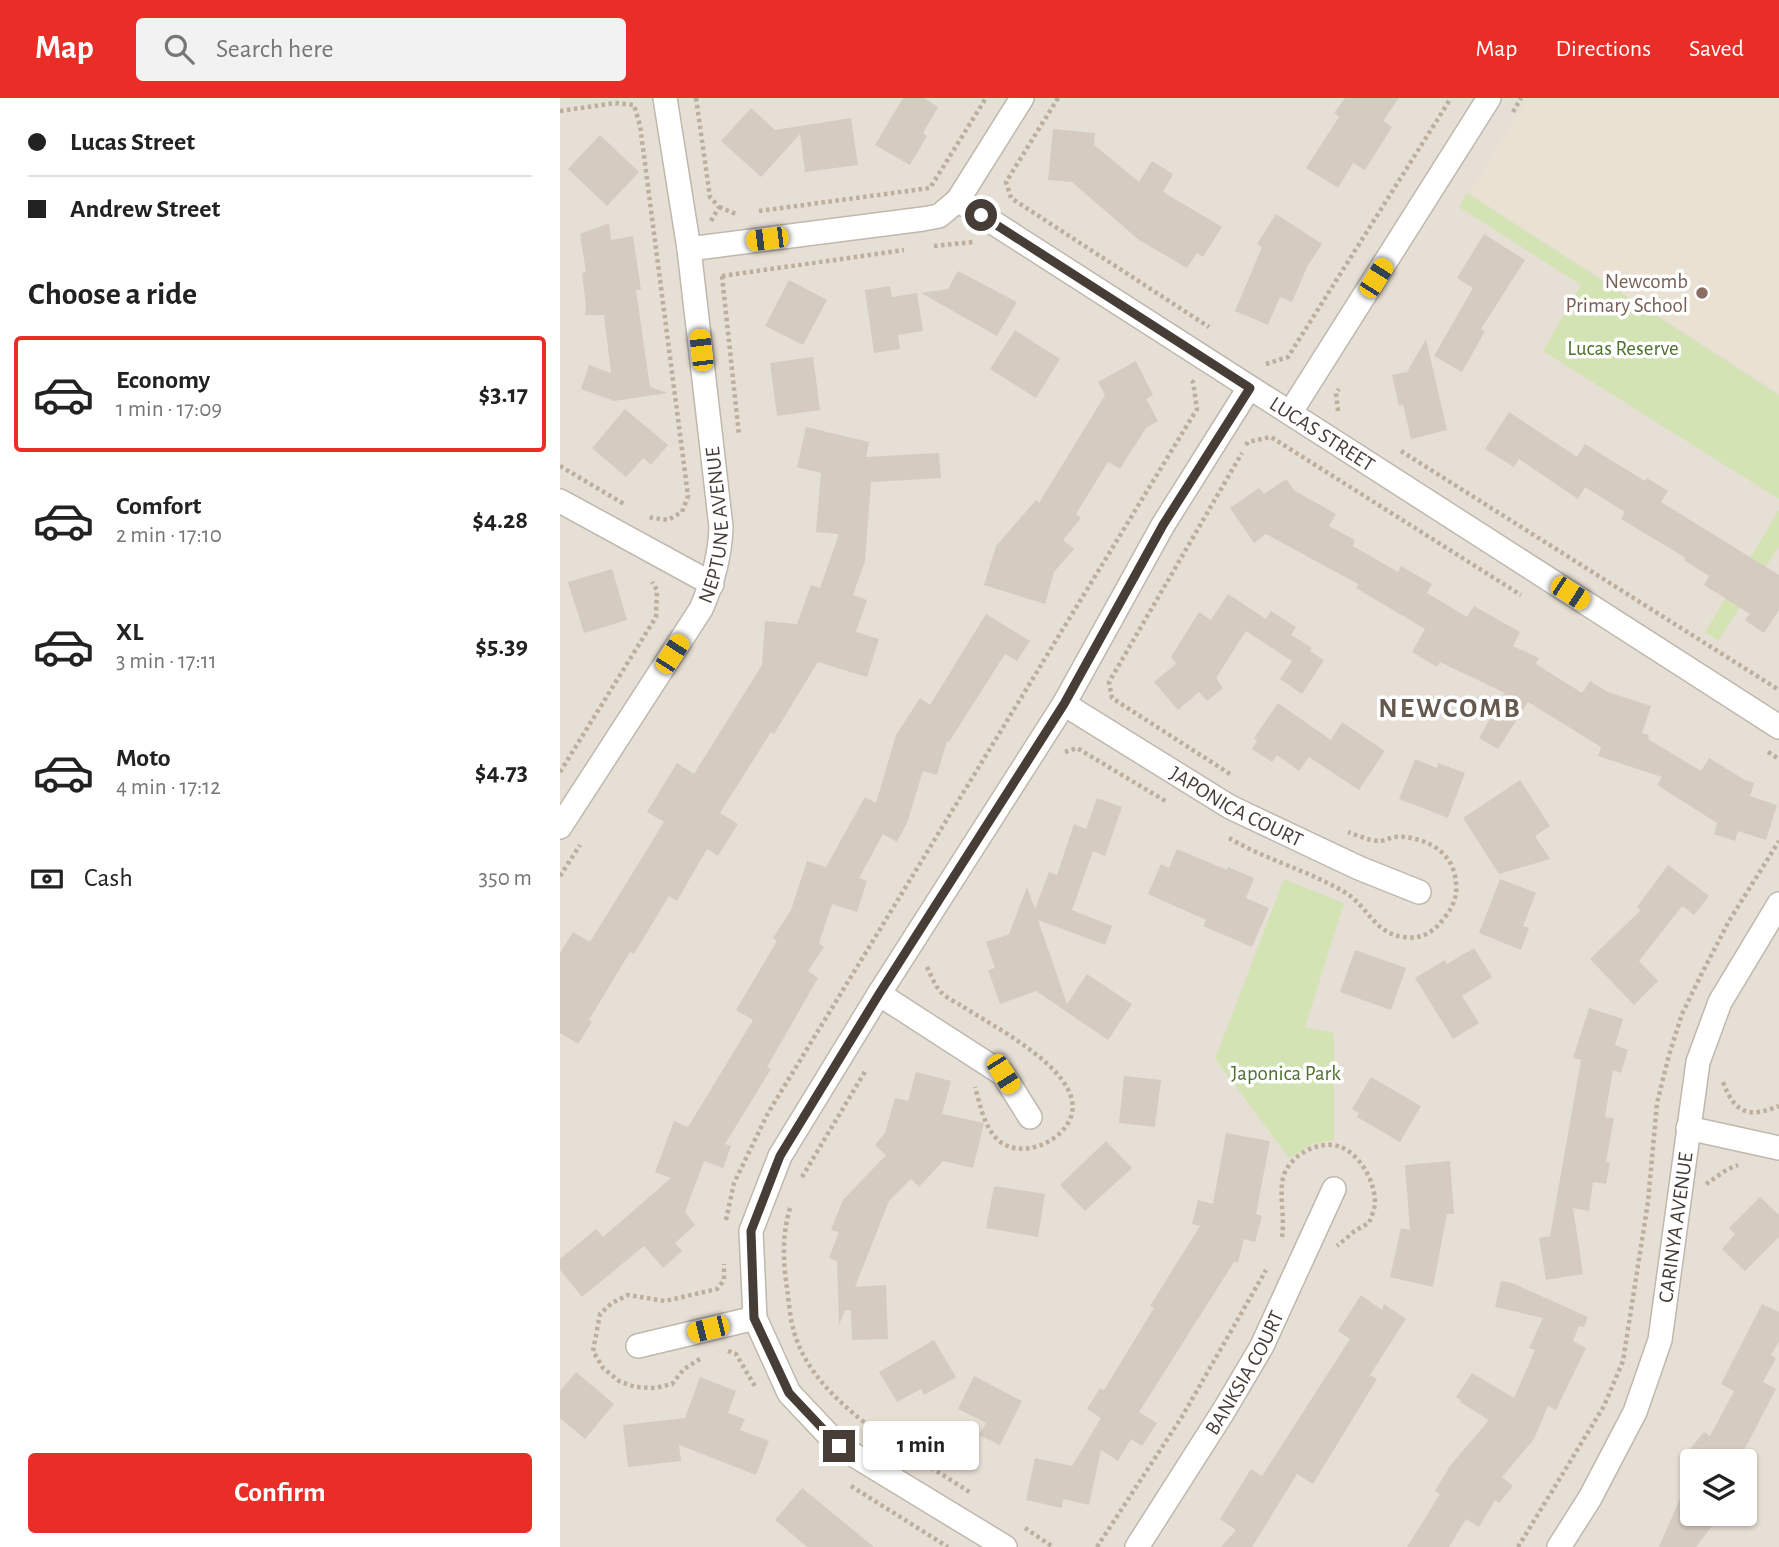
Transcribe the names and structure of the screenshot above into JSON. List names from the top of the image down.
{
  "streets": {
    "street": [
      "LUCAS STREET",
      "NEPTUNE AVENUE",
      "JAPONICA COURT",
      "CARINYA AVENUE",
      "BANKSIA COURT"
    ]
  },
  "districts": ["NEWCOMB"],
  "parks": ["Lucas Reserve", "Japonica Park"],
  "places": ["Newcomb Primary School"],
  "page": {
    "header": "Map",
    "search": "Search here",
    "nav": ["Map", "Directions", "Saved"],
    "banner": ["Lucas Street", "Andrew Street"],
    "heading": "Choose a ride",
    "list": [
      {
        "name": "Economy",
        "note": "1 min · 17:09",
        "value": "$3.17"
      },
      {
        "name": "Comfort",
        "note": "2 min · 17:10",
        "value": "$4.28"
      },
      {
        "name": "XL",
        "note": "3 min · 17:11",
        "value": "$5.39"
      },
      {
        "name": "Moto",
        "note": "4 min · 17:12",
        "value": "$4.73"
      }
    ],
    "pay": ["Cash", "350 m"],
    "bubble": "1 min",
    "buttons": "Confirm"
  }
}
